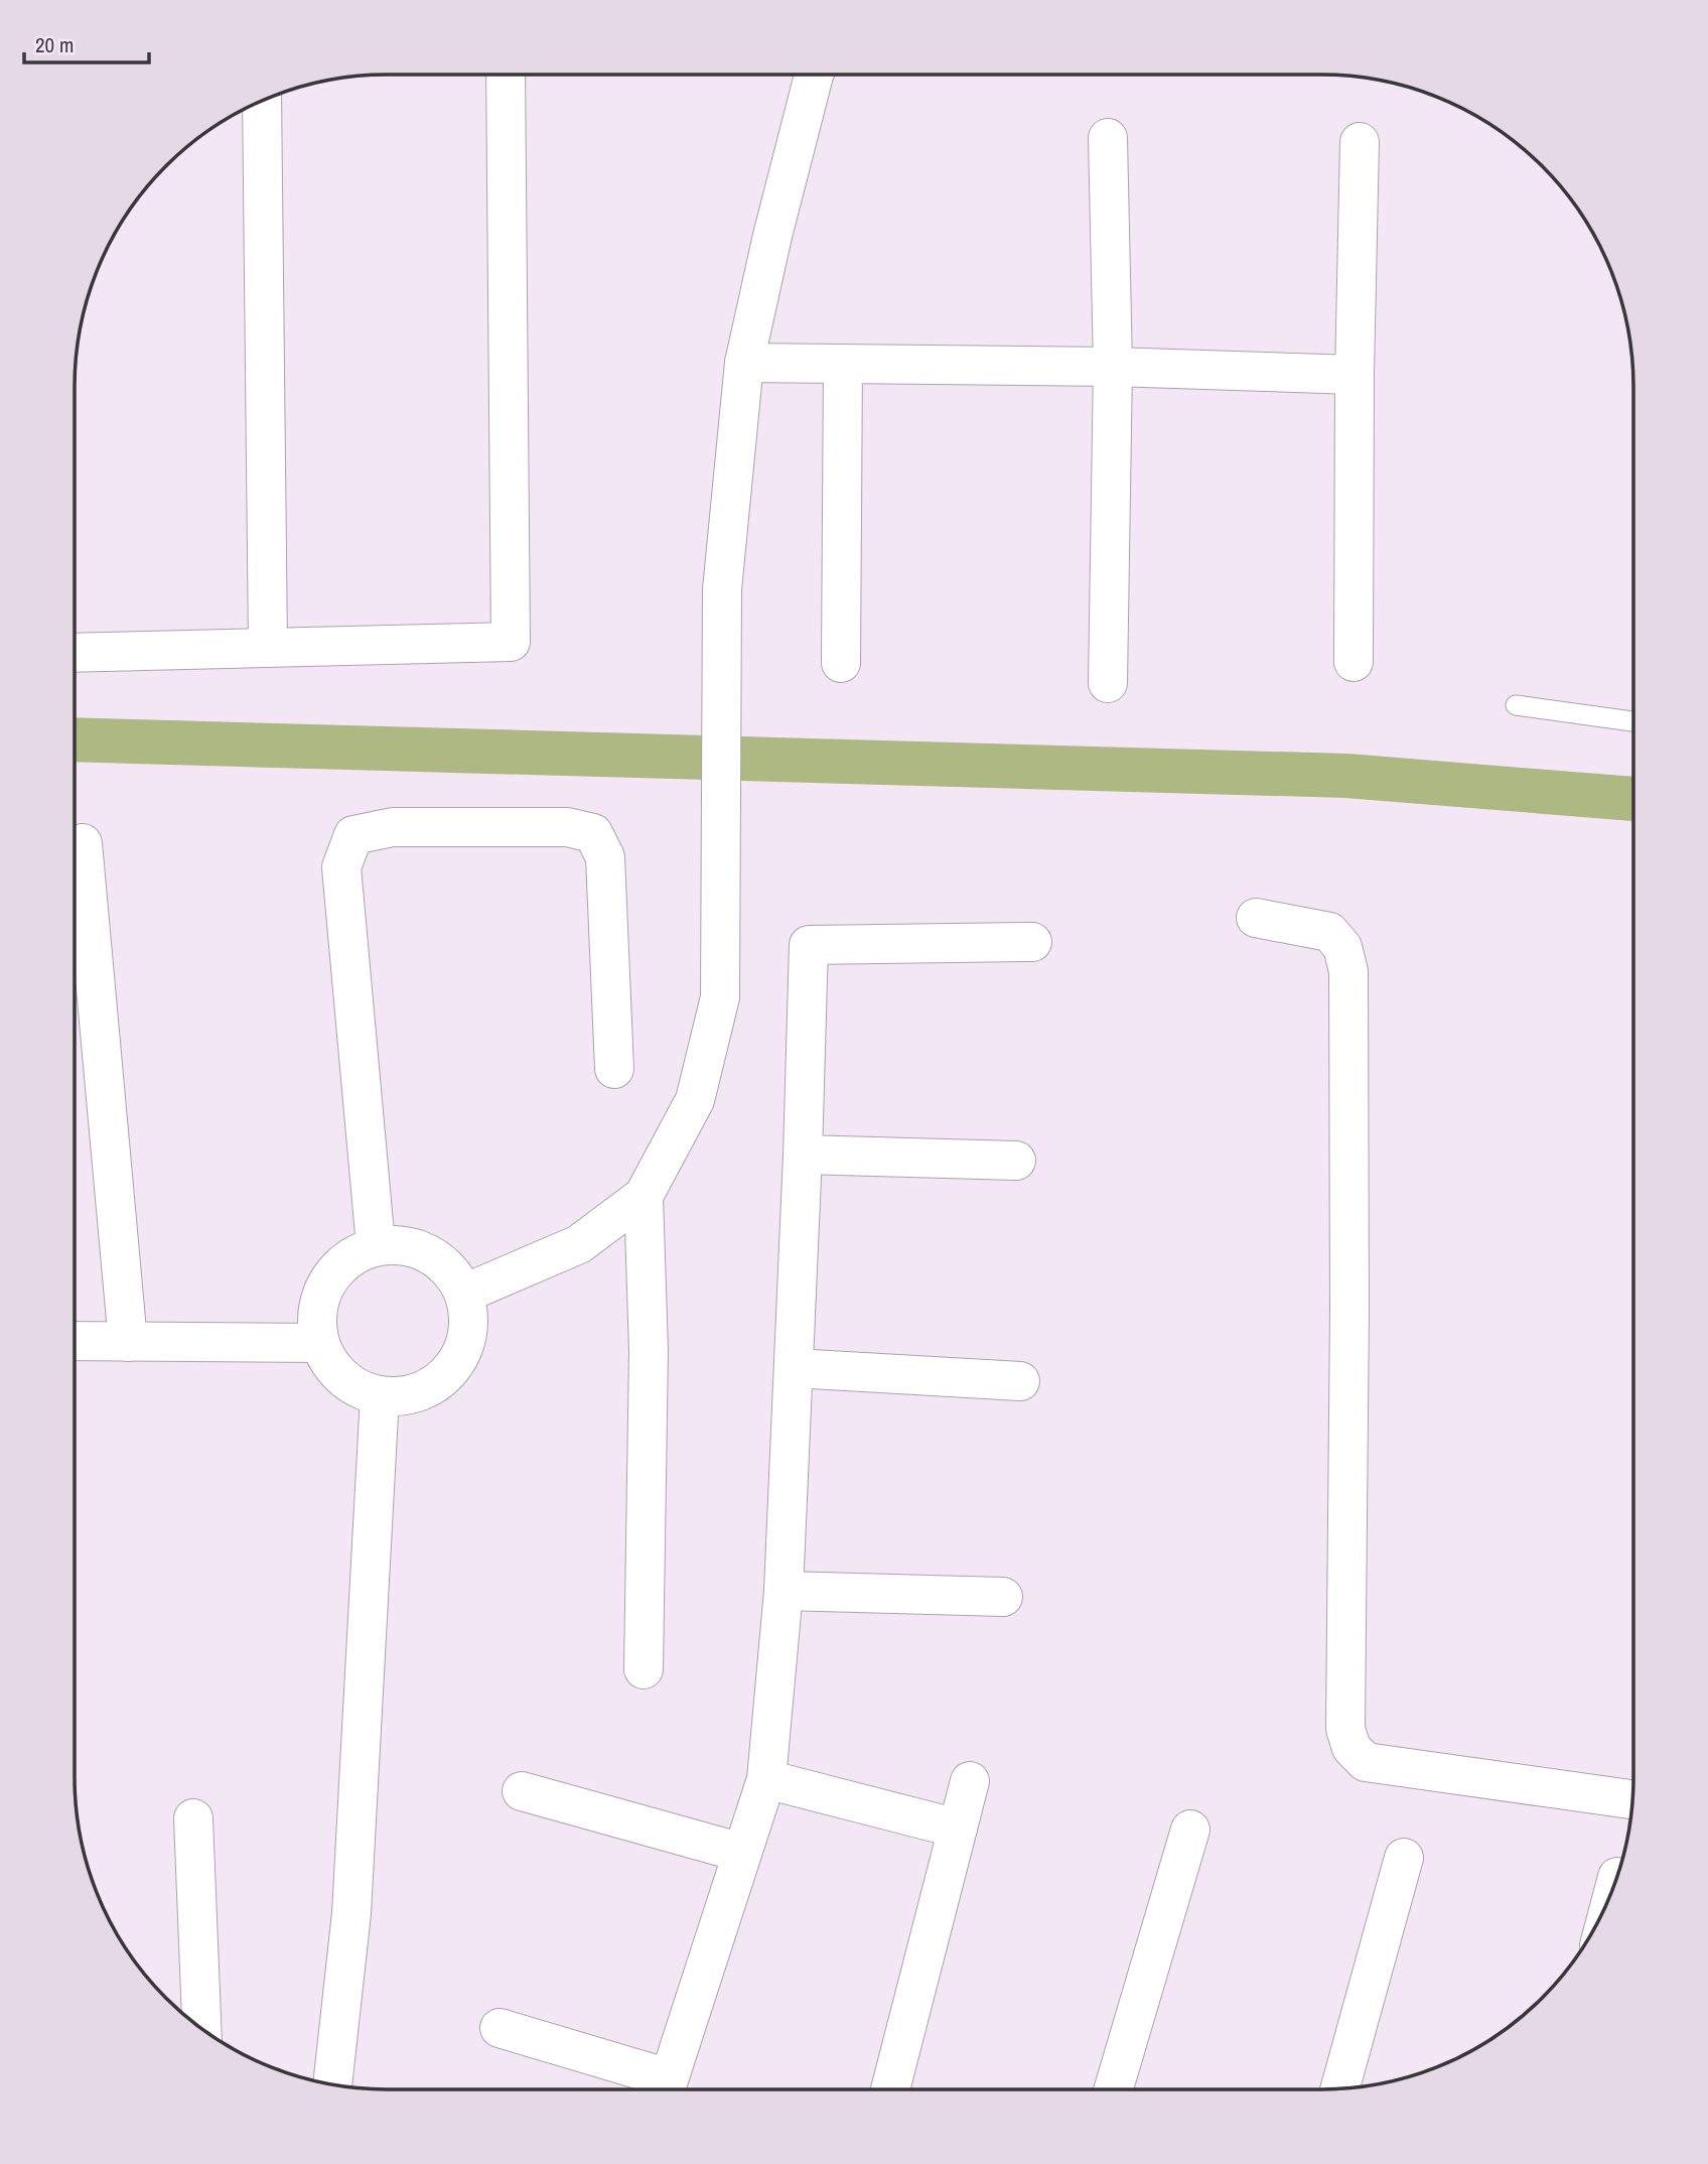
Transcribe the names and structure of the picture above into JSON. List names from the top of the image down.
{
  "scale_bar": "20 m"
}
